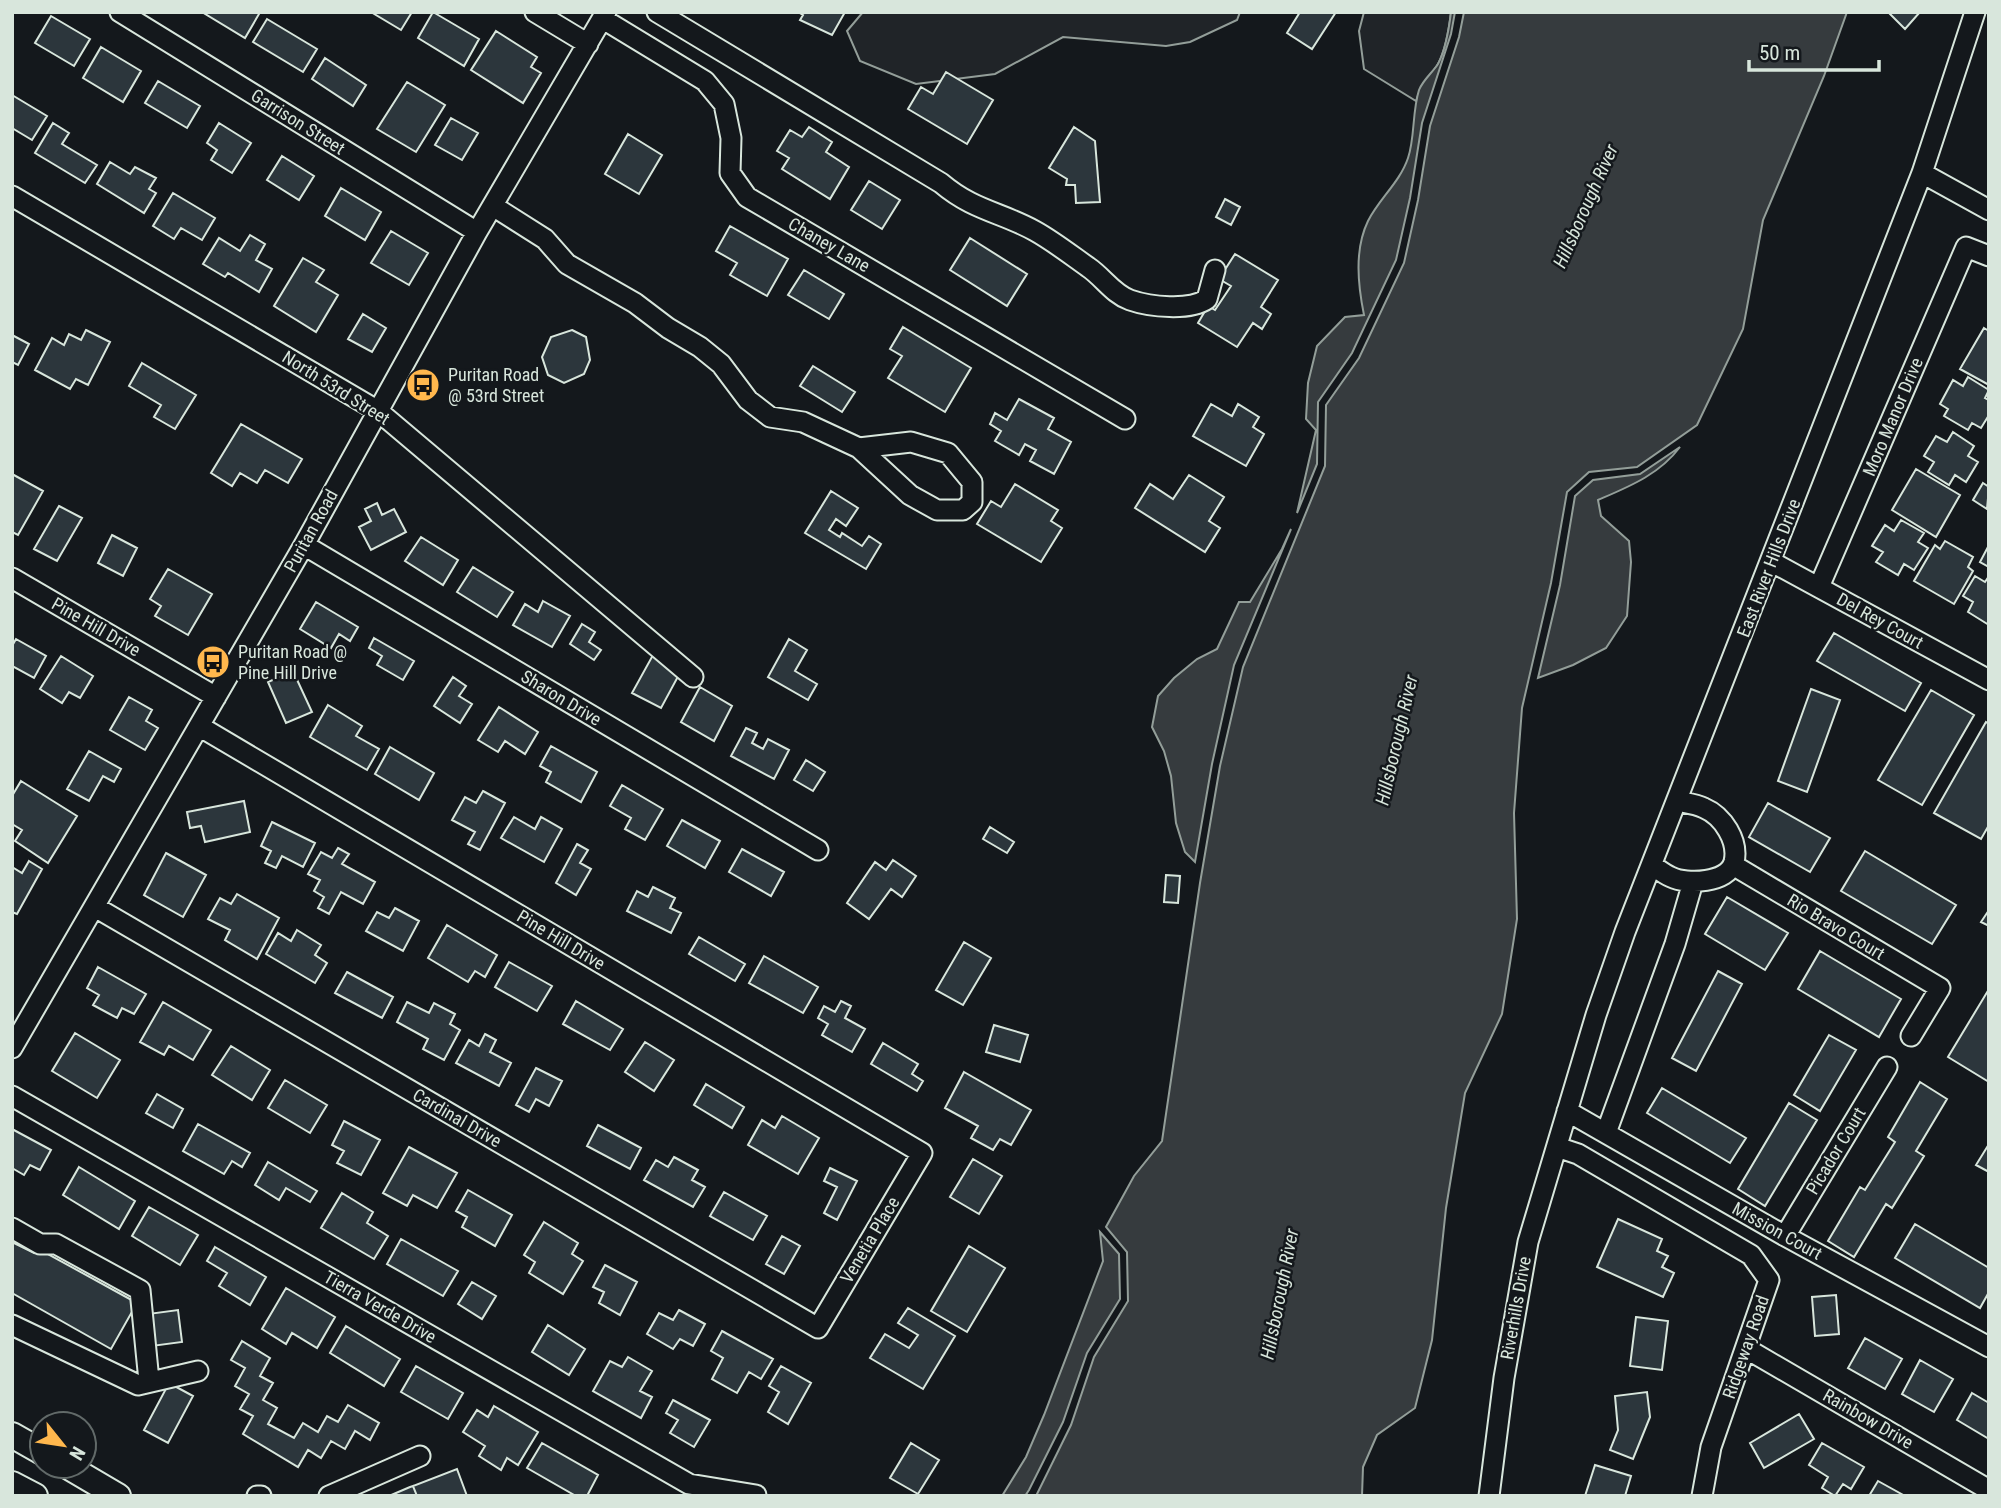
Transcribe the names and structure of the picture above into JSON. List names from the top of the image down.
{
  "streets": {
    "street": [
      "Garrison Street",
      "Chaney Lane",
      "North 53rd Street",
      "Moro Manor Drive",
      "Puritan Road",
      "East River Hills Drive",
      "Del Rey Court",
      "Pine Hill Drive",
      "Sharon Drive",
      "Rio Bravo Court",
      "Cardinal Drive",
      "Picador Court",
      "Mission Court",
      "Venetia Place",
      "Tierra Verde Drive",
      "Riverhills Drive",
      "Ridgeway Road",
      "Rainbow Drive"
    ]
  },
  "crossings": [
    ["Garrison Street", "Puritan Road"],
    ["Chaney Lane", "Puritan Road"],
    ["North 53rd Street", "Puritan Road"],
    ["Moro Manor Drive", "Del Rey Court"],
    ["Puritan Road", "Pine Hill Drive"],
    ["Puritan Road", "Sharon Drive"],
    ["Puritan Road", "Cardinal Drive"],
    ["East River Hills Drive", "Del Rey Court"],
    ["East River Hills Drive", "Rio Bravo Court"],
    ["East River Hills Drive", "Mission Court"],
    ["East River Hills Drive", "Riverhills Drive"],
    ["Pine Hill Drive", "Venetia Place"],
    ["Cardinal Drive", "Venetia Place"],
    ["Picador Court", "Mission Court"],
    ["Mission Court", "Riverhills Drive"],
    ["Riverhills Drive", "Ridgeway Road"],
    ["Ridgeway Road", "Rainbow Drive"]
  ],
  "water": ["Hillsborough River"],
  "places": {
    "bus stop": ["Puritan Road @ 53rd Street", "Puritan Road @ Pine Hill Drive"]
  },
  "scale_bar": "50 m",
  "north": "bottom right"
}
